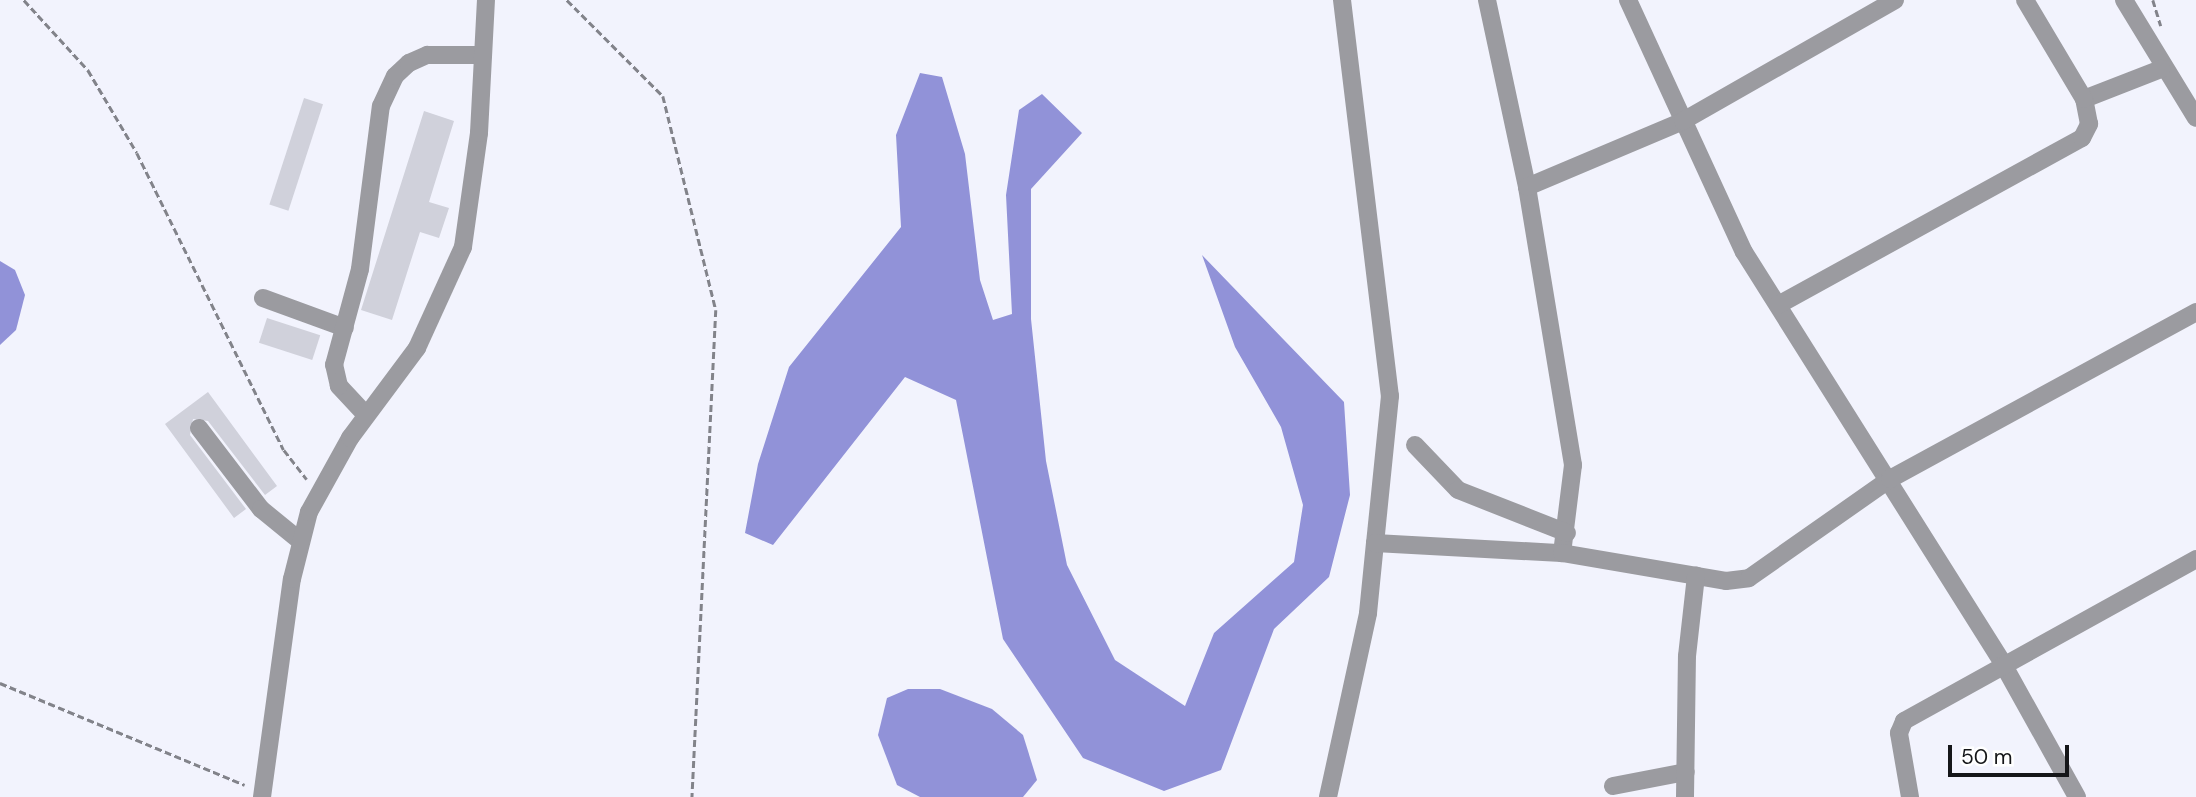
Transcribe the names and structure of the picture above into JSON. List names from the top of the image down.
{
  "scale_bar": "50 m"
}
